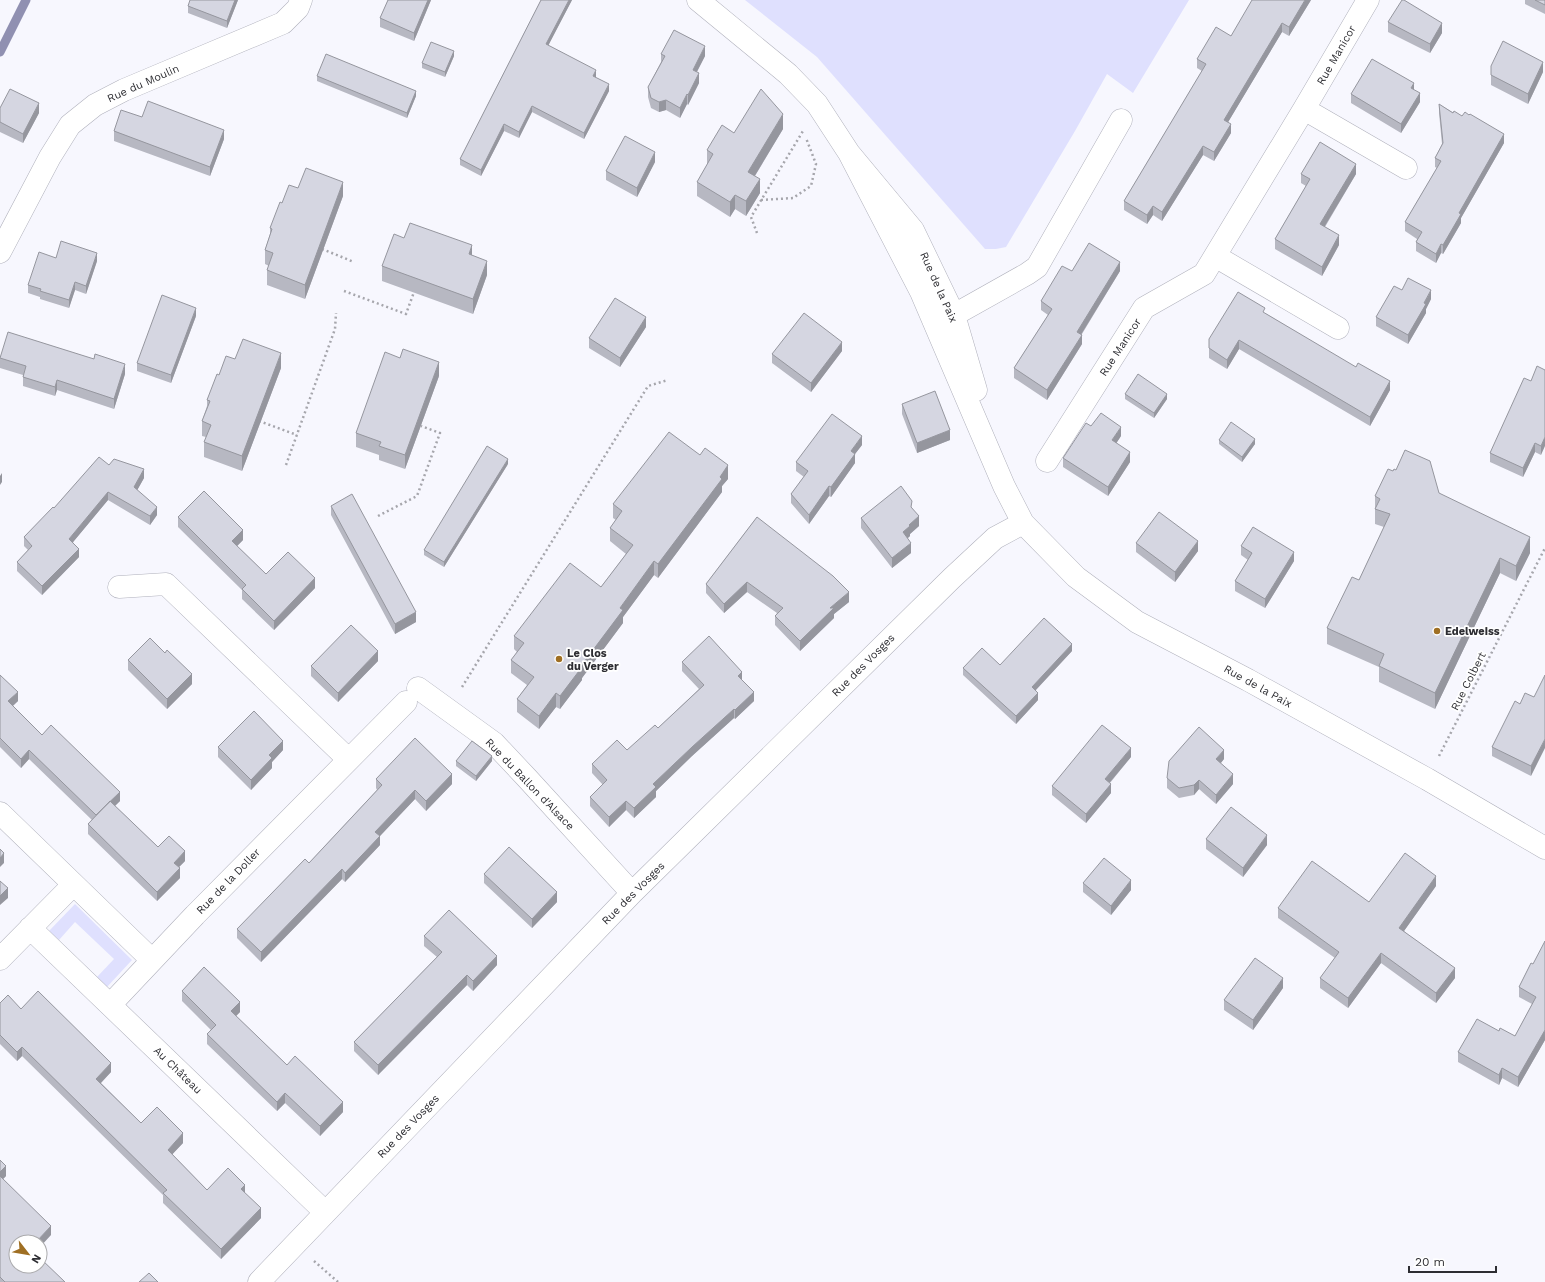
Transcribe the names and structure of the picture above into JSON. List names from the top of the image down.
{
  "streets": {
    "street": [
      "Rue Manicor",
      "Rue du Moulin",
      "Rue de la Paix",
      "Rue des Vosges",
      "Rue du Ballon d'Alsace",
      "Rue de la Doller",
      "Au Château"
    ],
    "path": ["Rue Colbert"]
  },
  "crossings": [
    ["Rue de la Paix", "Rue des Vosges"],
    ["Rue de la Paix", "Rue Colbert"],
    ["Rue des Vosges", "Rue du Ballon d'Alsace"],
    ["Rue des Vosges", "Au Château"],
    ["Rue du Ballon d'Alsace", "Rue de la Doller"],
    ["Rue de la Doller", "Au Château"]
  ],
  "places": ["Edelweiss", "Le Clos du Verger"],
  "scale_bar": "20 m",
  "north": "bottom right"
}
